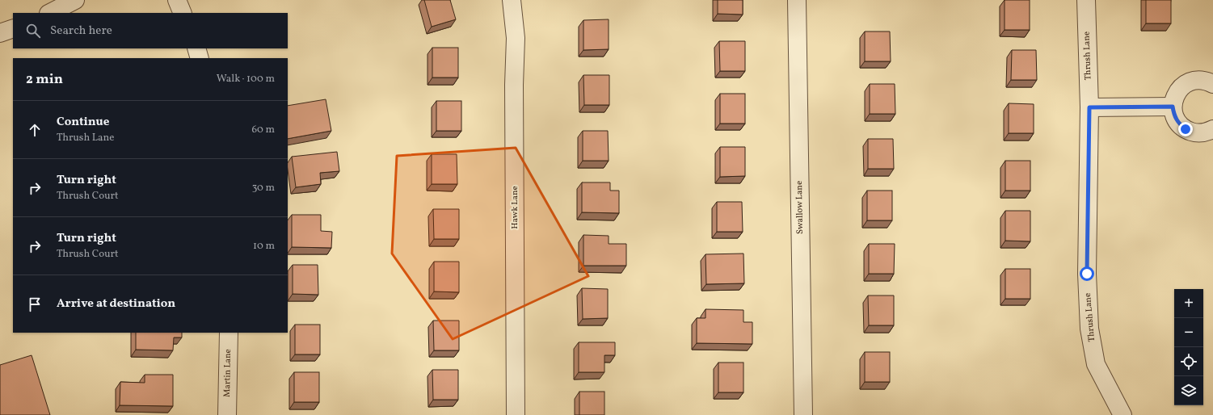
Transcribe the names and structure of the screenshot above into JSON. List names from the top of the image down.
{
  "streets": {
    "street": [
      "Thrush Lane",
      "Hawk Lane",
      "Swallow Lane",
      "Martin Lane"
    ]
  },
  "page": {
    "search": "Search here",
    "heading": ["2 min", "Walk · 100 m"],
    "list": [
      ["Continue", "Thrush Lane", "60 m"],
      ["Turn right", "Thrush Court", "30 m"],
      ["Turn right", "Thrush Court", "10 m"],
      "Arrive at destination"
    ],
    "map_buttons": ["+", "−"]
  }
}
